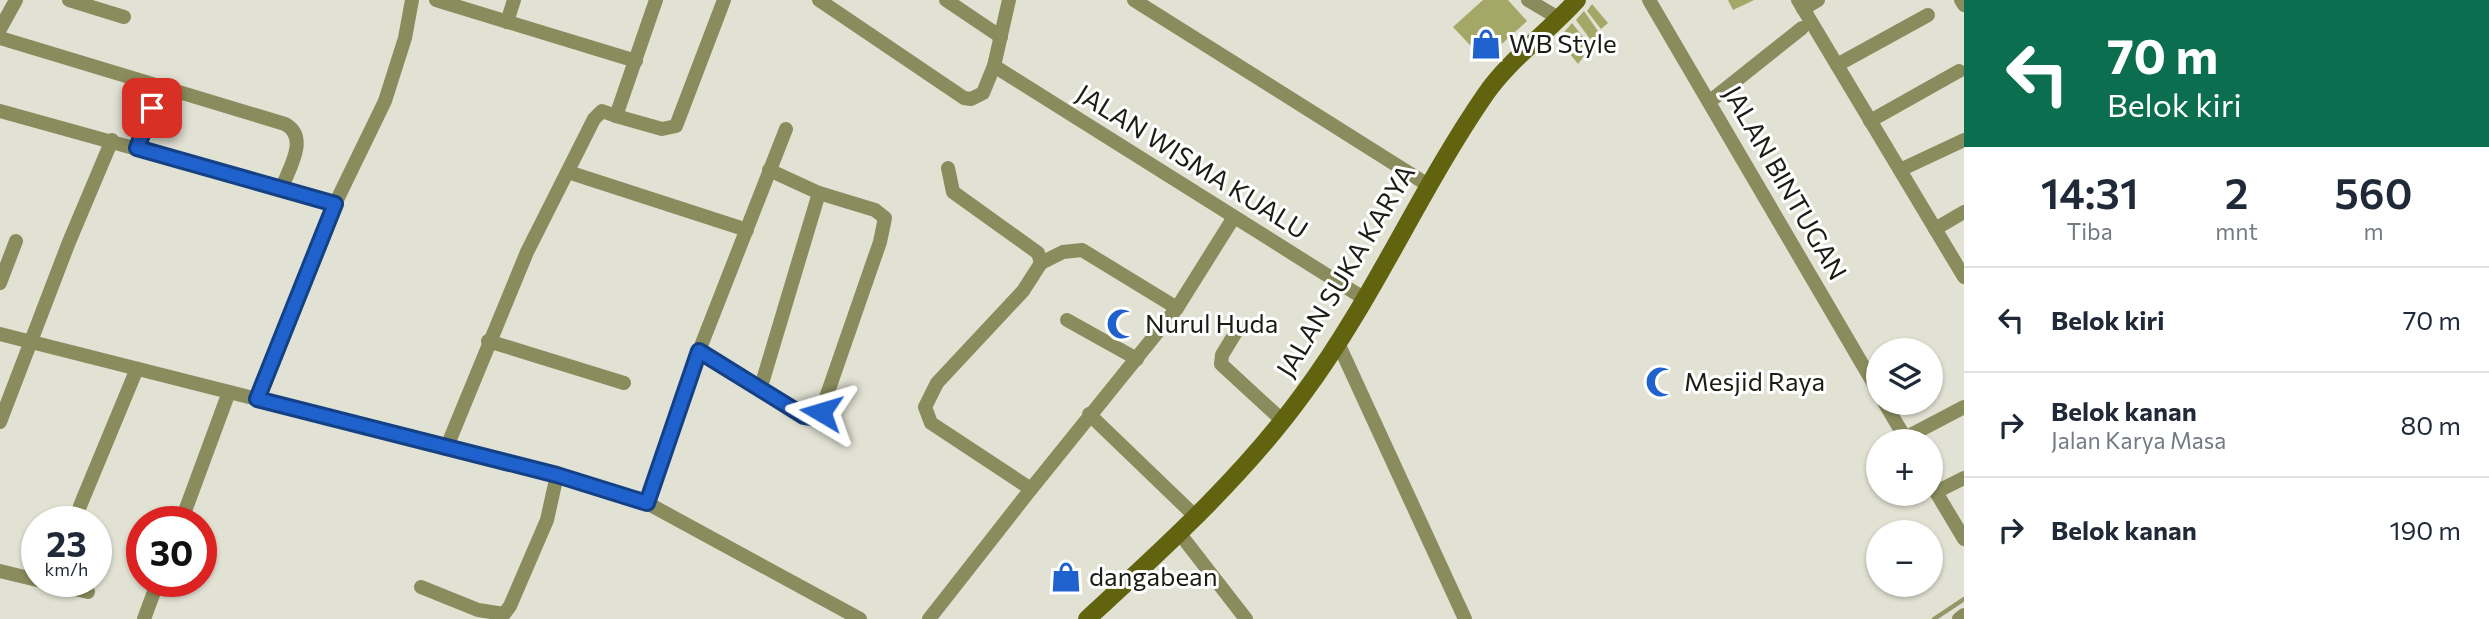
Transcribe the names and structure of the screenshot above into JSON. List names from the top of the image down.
{
  "streets": {
    "main road": ["JALAN SUKA KARYA"],
    "street": ["JALAN WISMA KUALU", "JALAN BINTUGAN"]
  },
  "crossings": [
    ["JALAN WISMA KUALU", "JALAN SUKA KARYA"]
  ],
  "places": {
    "shop": ["WB Style", "dangabean"],
    "mosque": ["Nurul Huda", "Mesjid Raya"]
  },
  "page": {
    "turn": ["70 m", "Belok kiri"],
    "eta": [
      "14:31",
      "Tiba",
      "2",
      "mnt",
      "560",
      "m"
    ],
    "list": [
      {
        "name": "Belok kiri",
        "value": "70 m"
      },
      {
        "name": "Belok kanan",
        "note": "Jalan Karya Masa",
        "value": "80 m"
      },
      {
        "name": "Belok kanan",
        "value": "190 m"
      }
    ],
    "map_buttons": ["+", "−"],
    "speed": "23 km/h",
    "limit": "30"
  }
}
